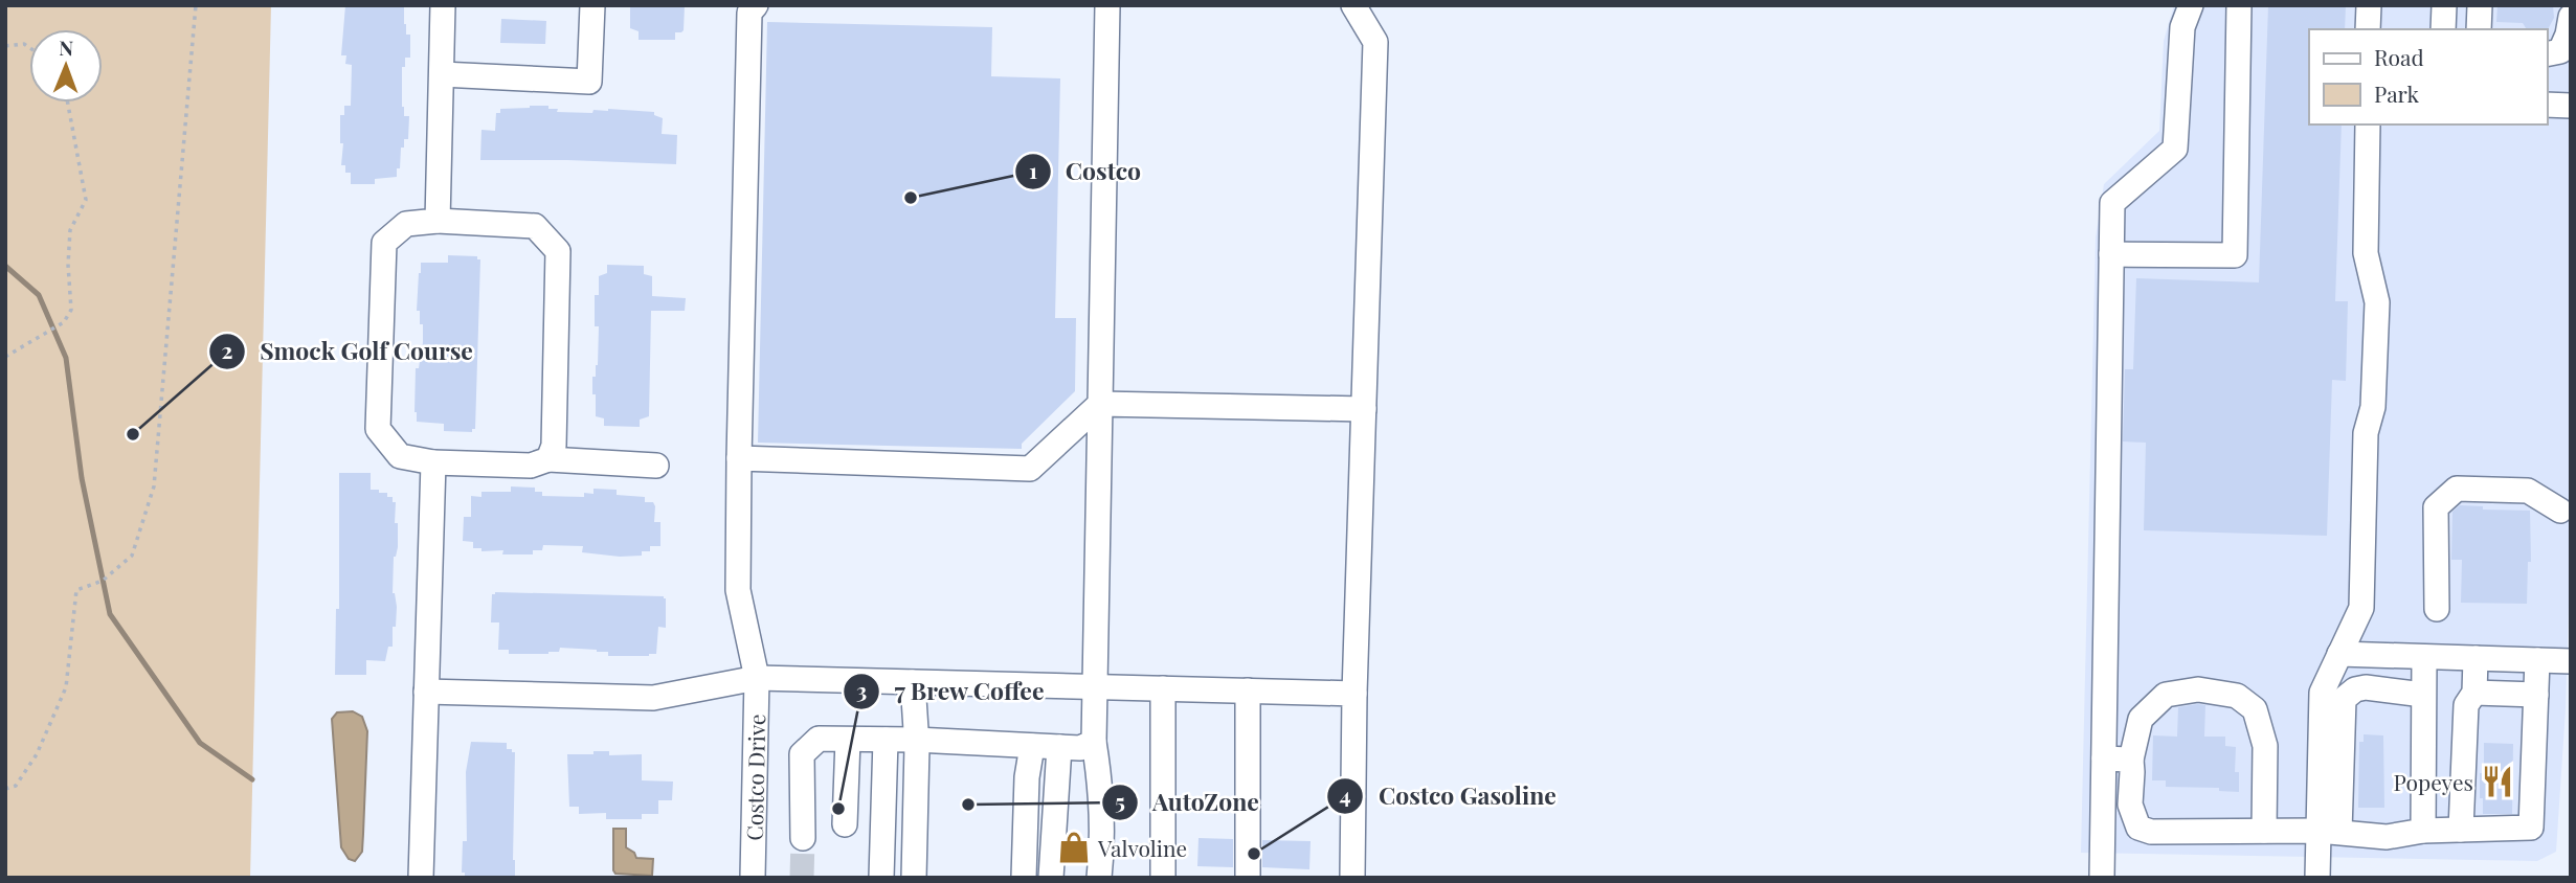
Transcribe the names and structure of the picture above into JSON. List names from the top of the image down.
{
  "streets": {
    "lane": ["Costco Drive"]
  },
  "places": {
    "other": [
      "Costco",
      "Smock Golf Course",
      "AutoZone",
      "7 Brew Coffee",
      "Costco Gasoline"
    ],
    "restaurant": ["Popeyes"],
    "shop": ["Valvoline"]
  },
  "legend": ["Road", "Park"],
  "north": "top"
}
